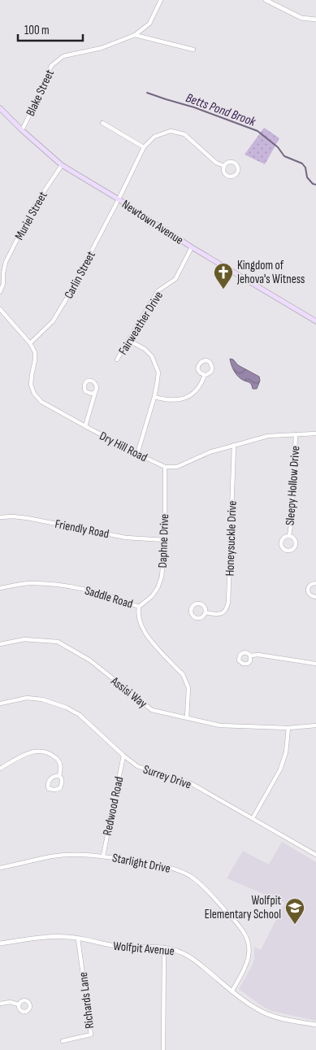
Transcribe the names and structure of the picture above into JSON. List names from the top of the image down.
{
  "streets": {
    "main road": ["Newtown Avenue"],
    "street": [
      "Blake Street",
      "Muriel Street",
      "Carlin Street",
      "Fairweather Drive",
      "Dry Hill Road",
      "Sleepy Hollow Drive",
      "Friendly Road",
      "Honeysuckle Drive",
      "Daphne Drive",
      "Saddle Road",
      "Assisi Way",
      "Surrey Drive",
      "Redwood Road",
      "Starlight Drive",
      "Wolfpit Avenue",
      "Richards Lane"
    ]
  },
  "crossings": [
    ["Blake Street", "Newtown Avenue"],
    ["Muriel Street", "Newtown Avenue"],
    ["Newtown Avenue", "Carlin Street"],
    ["Newtown Avenue", "Fairweather Drive"],
    ["Carlin Street", "Dry Hill Road"],
    ["Dry Hill Road", "Daphne Drive"],
    ["Friendly Road", "Daphne Drive"],
    ["Daphne Drive", "Saddle Road"],
    ["Saddle Road", "Assisi Way"],
    ["Surrey Drive", "Redwood Road"],
    ["Redwood Road", "Starlight Drive"],
    ["Starlight Drive", "Wolfpit Avenue"],
    ["Wolfpit Avenue", "Richards Lane"]
  ],
  "water": ["Betts Pond Brook"],
  "places": {
    "church": ["Kingdom of Jehova's Witness"],
    "school or university": ["Wolfpit Elementary School"]
  },
  "scale_bar": "100 m"
}
